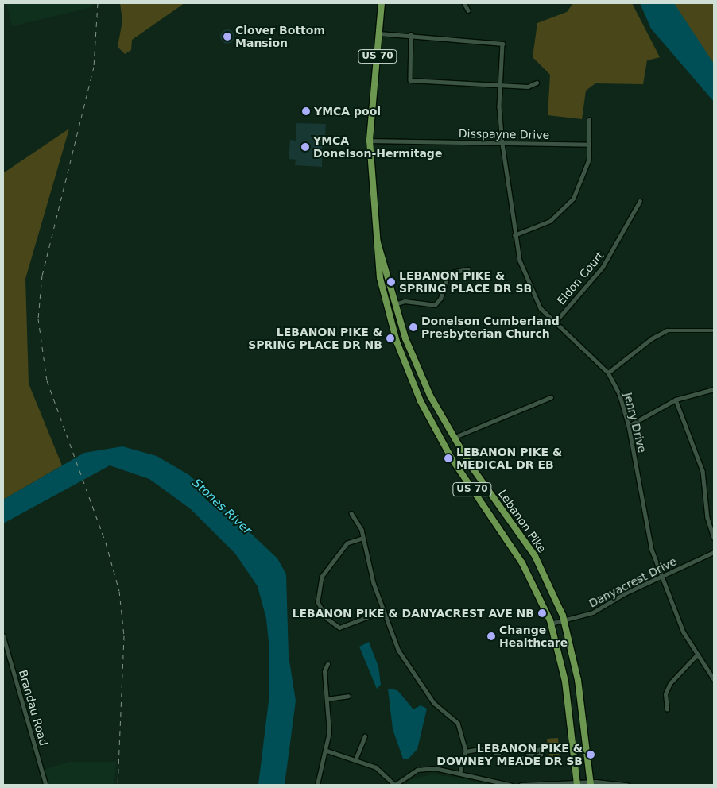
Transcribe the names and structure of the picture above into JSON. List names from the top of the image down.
{
  "streets": {
    "main road": ["US 70", "Lebanon Pike"],
    "street": [
      "Disspayne Drive",
      "Eldon Court",
      "Jenry Drive",
      "Danyacrest Drive",
      "Brandau Road"
    ]
  },
  "crossings": [
    ["Disspayne Drive", "Jenry Drive"],
    ["Disspayne Drive", "Lebanon Pike"],
    ["Eldon Court", "Jenry Drive"],
    ["Jenry Drive", "Danyacrest Drive"],
    ["Lebanon Pike", "Danyacrest Drive"]
  ],
  "water": ["Stones River"],
  "places": [
    "Clover Bottom Mansion",
    "YMCA pool",
    "YMCA Donelson-Hermitage",
    "LEBANON PIKE & SPRING PLACE DR SB",
    "Donelson Cumberland Presbyterian Church",
    "LEBANON PIKE & SPRING PLACE DR NB",
    "LEBANON PIKE & MEDICAL DR EB",
    "LEBANON PIKE & DANYACREST AVE NB",
    "Change Healthcare",
    "LEBANON PIKE & DOWNEY MEADE DR SB"
  ]
}
